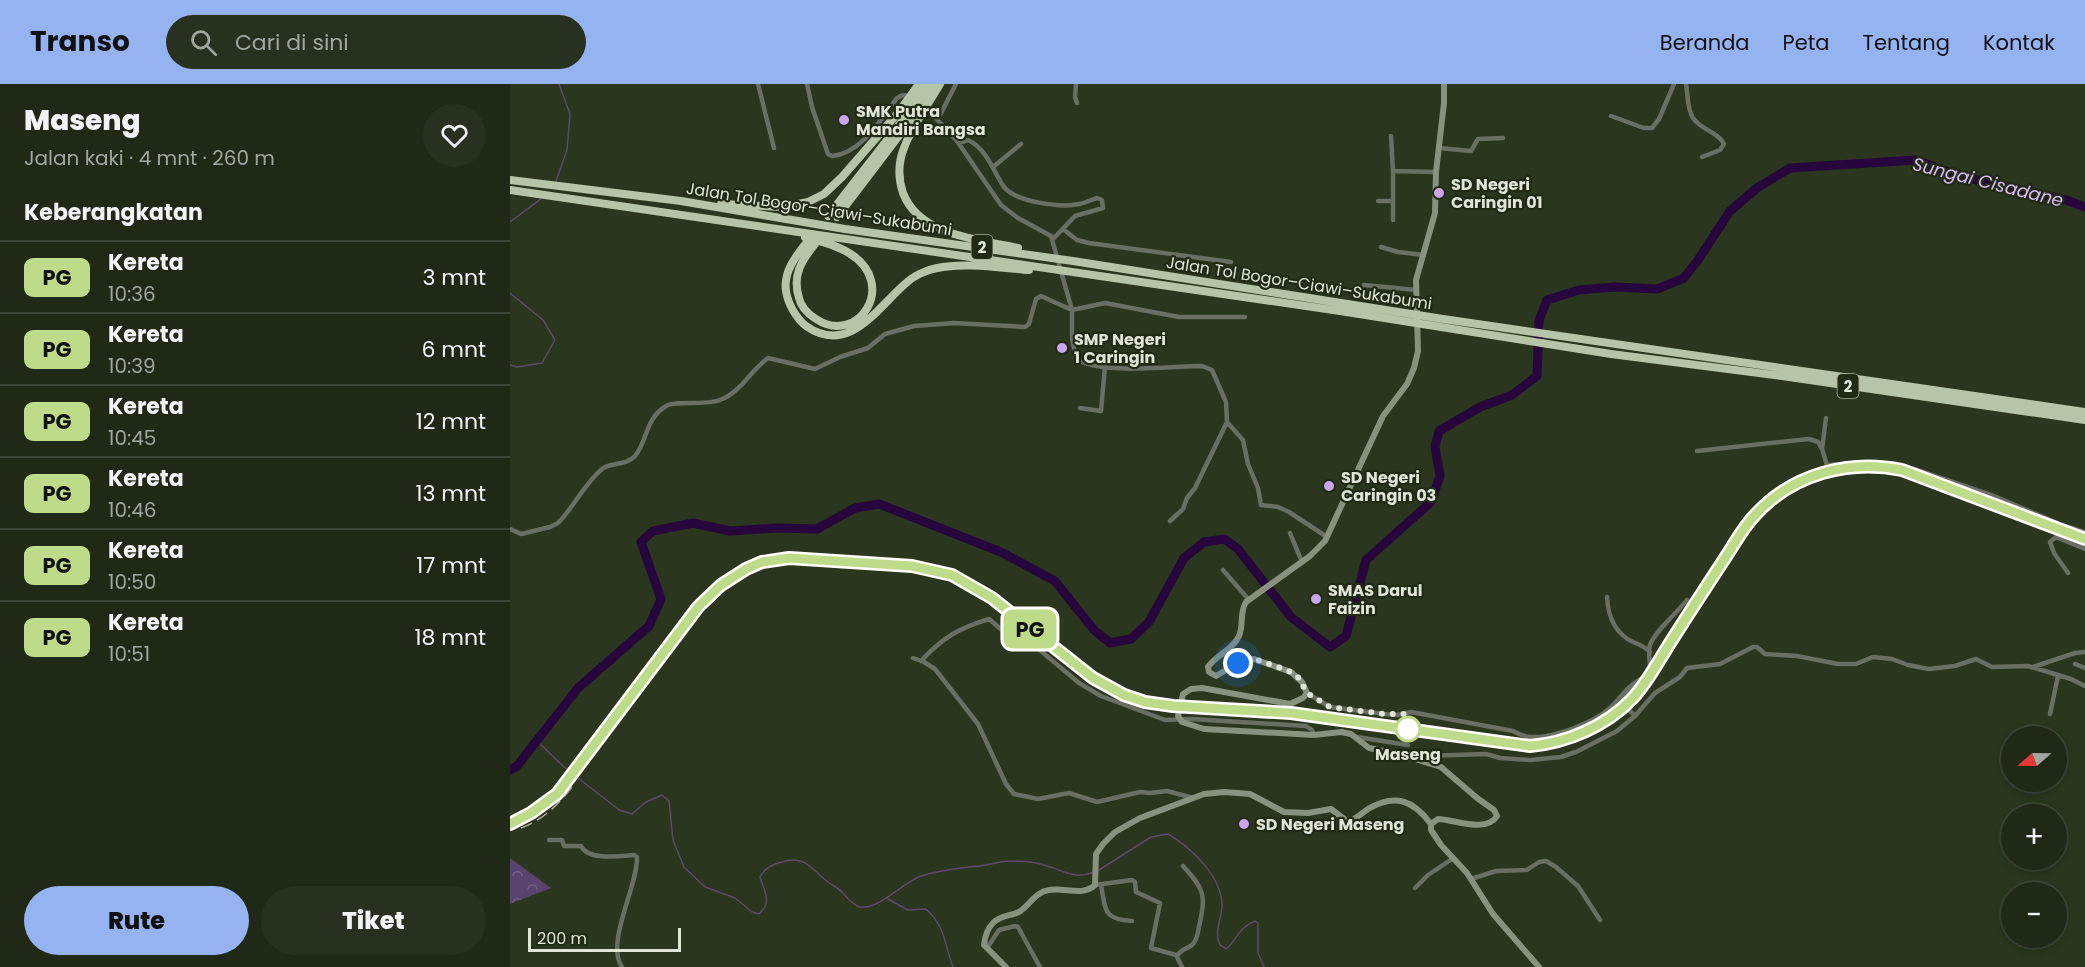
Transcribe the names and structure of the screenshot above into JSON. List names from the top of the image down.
{
  "streets": {
    "highway": ["Jalan Tol Bogor–Ciawi–Sukabumi", "2"]
  },
  "water": ["Sungai Cisadane"],
  "places": [
    "SMK Putra Mandiri Bangsa",
    "SD Negeri Caringin 01",
    "SMP Negeri 1 Caringin",
    "SD Negeri Caringin 03",
    "SMAS Darul Faizin",
    "Maseng",
    "SD Negeri Maseng"
  ],
  "scale_bar": "200 m",
  "north": "left",
  "page": {
    "header": "Transo",
    "search": "Cari di sini",
    "nav": [
      "Beranda",
      "Peta",
      "Tentang",
      "Kontak"
    ],
    "heading": [
      ["Maseng", "Jalan kaki · 4 mnt · 260 m"],
      "Keberangkatan"
    ],
    "on_map": "PG",
    "list": [
      {
        "mark": "PG",
        "name": "Kereta",
        "note": "10:36",
        "value": "3 mnt"
      },
      {
        "mark": "PG",
        "name": "Kereta",
        "note": "10:39",
        "value": "6 mnt"
      },
      {
        "mark": "PG",
        "name": "Kereta",
        "note": "10:45",
        "value": "12 mnt"
      },
      {
        "mark": "PG",
        "name": "Kereta",
        "note": "10:46",
        "value": "13 mnt"
      },
      {
        "mark": "PG",
        "name": "Kereta",
        "note": "10:50",
        "value": "17 mnt"
      },
      {
        "mark": "PG",
        "name": "Kereta",
        "note": "10:51",
        "value": "18 mnt"
      }
    ],
    "map_buttons": ["+", "−"],
    "buttons": ["Rute", "Tiket"],
    "scale": "200 m"
  }
}
